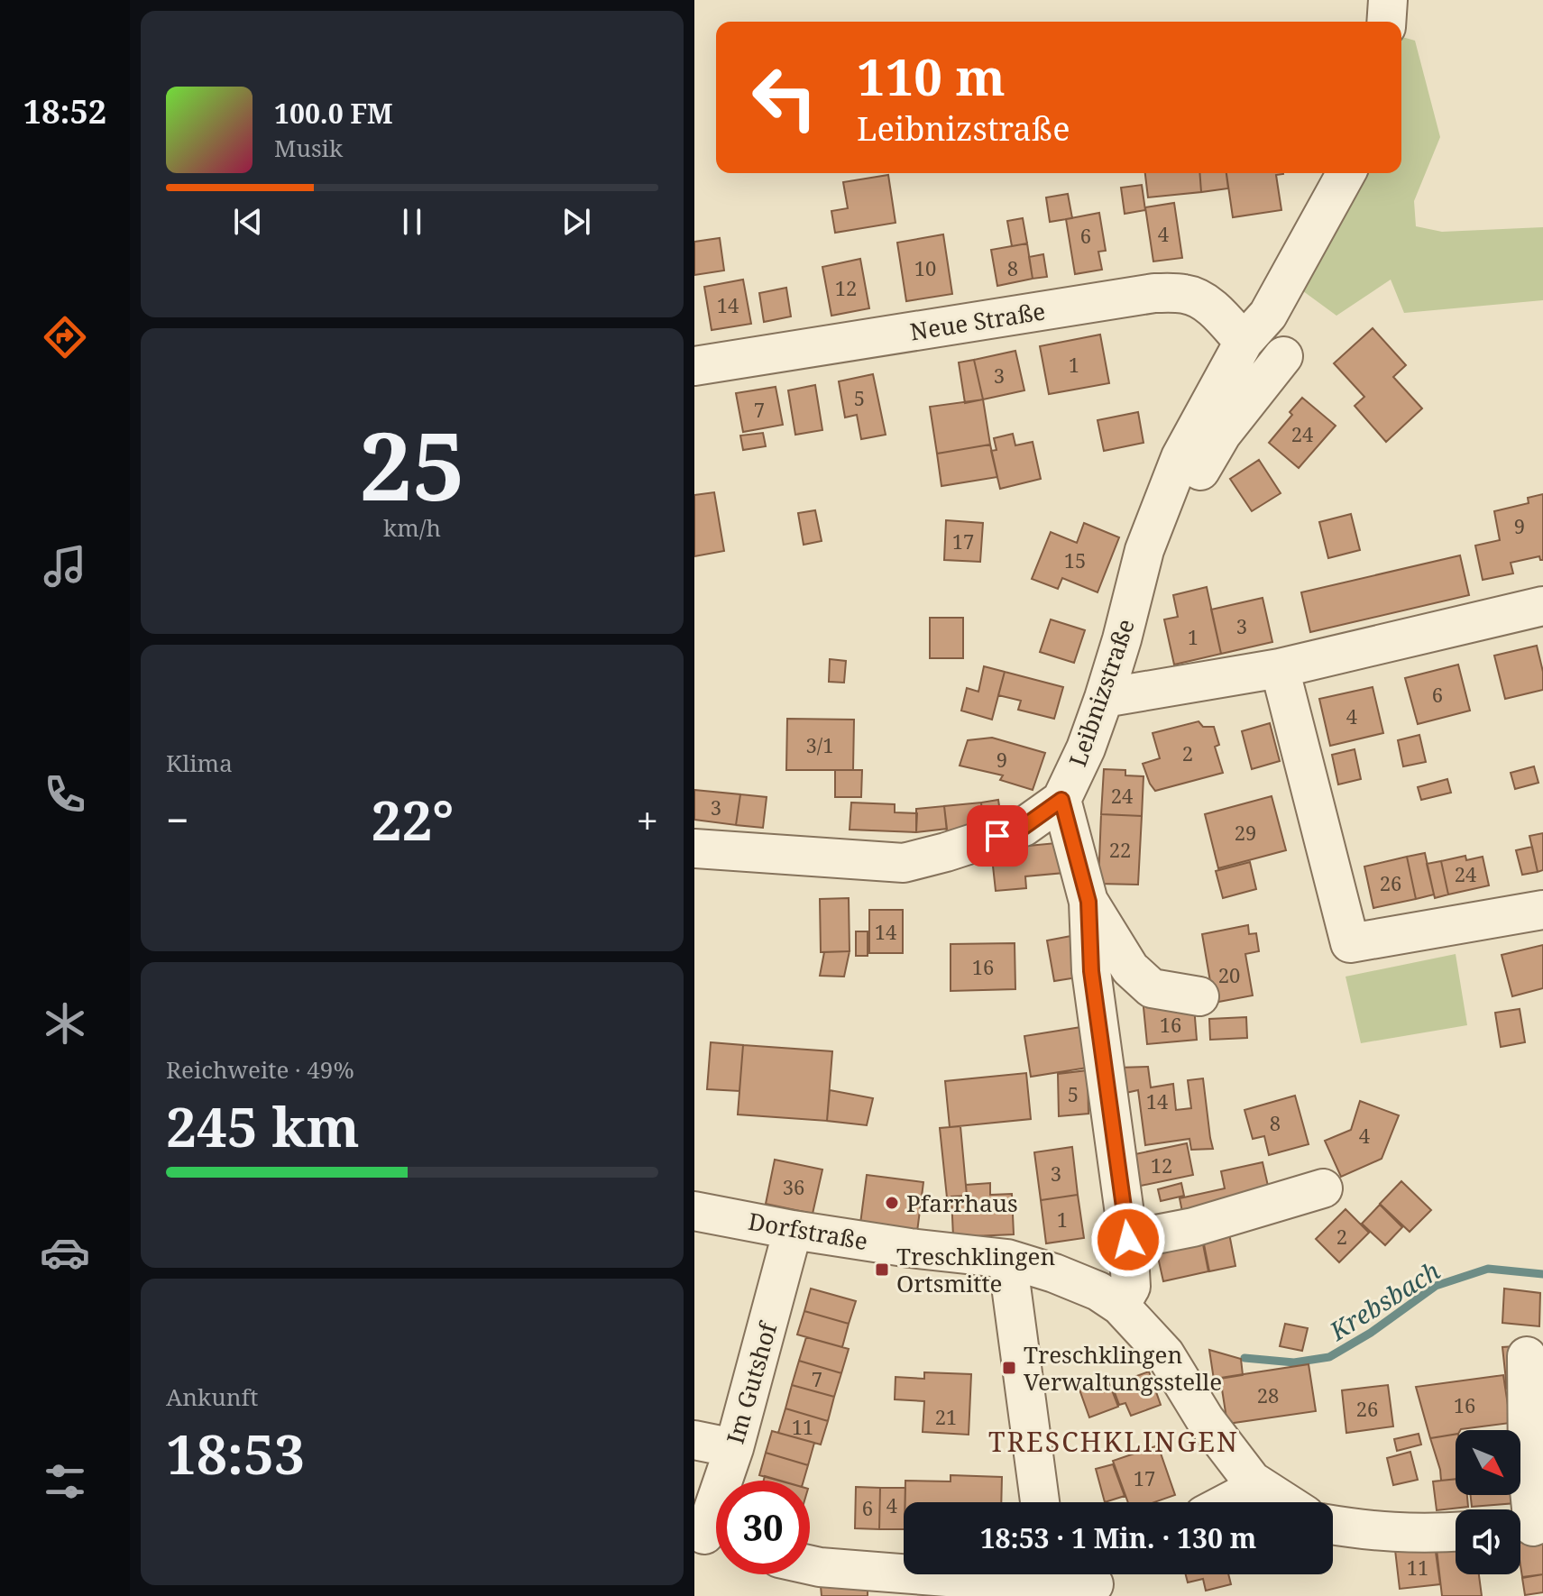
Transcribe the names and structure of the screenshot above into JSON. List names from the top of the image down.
{
  "streets": {
    "street": [
      "Neue Straße",
      "Leibnizstraße",
      "Dorfstraße",
      "Im Gutshof"
    ]
  },
  "crossings": [
    ["Neue Straße", "Leibnizstraße"],
    ["Dorfstraße", "Im Gutshof"]
  ],
  "districts": ["TRESCHKLINGEN"],
  "water": ["Krebsbach"],
  "places": {
    "other": ["Pfarrhaus"],
    "transit": ["Treschklingen Ortsmitte", "Treschklingen Verwaltungsstelle"]
  },
  "house_numbers": [
    "4",
    "6",
    "10",
    "8",
    "12",
    "14",
    "1",
    "3",
    "5",
    "7",
    "24",
    "9",
    "17",
    "15",
    "3",
    "1",
    "6",
    "4",
    "3/1",
    "2",
    "9",
    "24",
    "3",
    "29",
    "22",
    "24",
    "26",
    "14",
    "16",
    "20",
    "16",
    "5",
    "14",
    "8",
    "4",
    "12",
    "3",
    "36",
    "1",
    "2",
    "7",
    "28",
    "16",
    "26",
    "21",
    "11",
    "17",
    "4",
    "6",
    "11"
  ],
  "north": "bottom right",
  "page": {
    "tabs": "18:52",
    "turn": ["110 m", "Leibnizstraße"],
    "song": ["100.0 FM", "Musik"],
    "tile": [
      ["25", "km/h"],
      "Klima",
      ["Reichweite · 49%", "245 km"],
      ["Ankunft", "18:53"]
    ],
    "heat": ["−", "22°", "+"],
    "limit": "30",
    "trip": "18:53 · 1 Min. · 130 m"
  }
}
